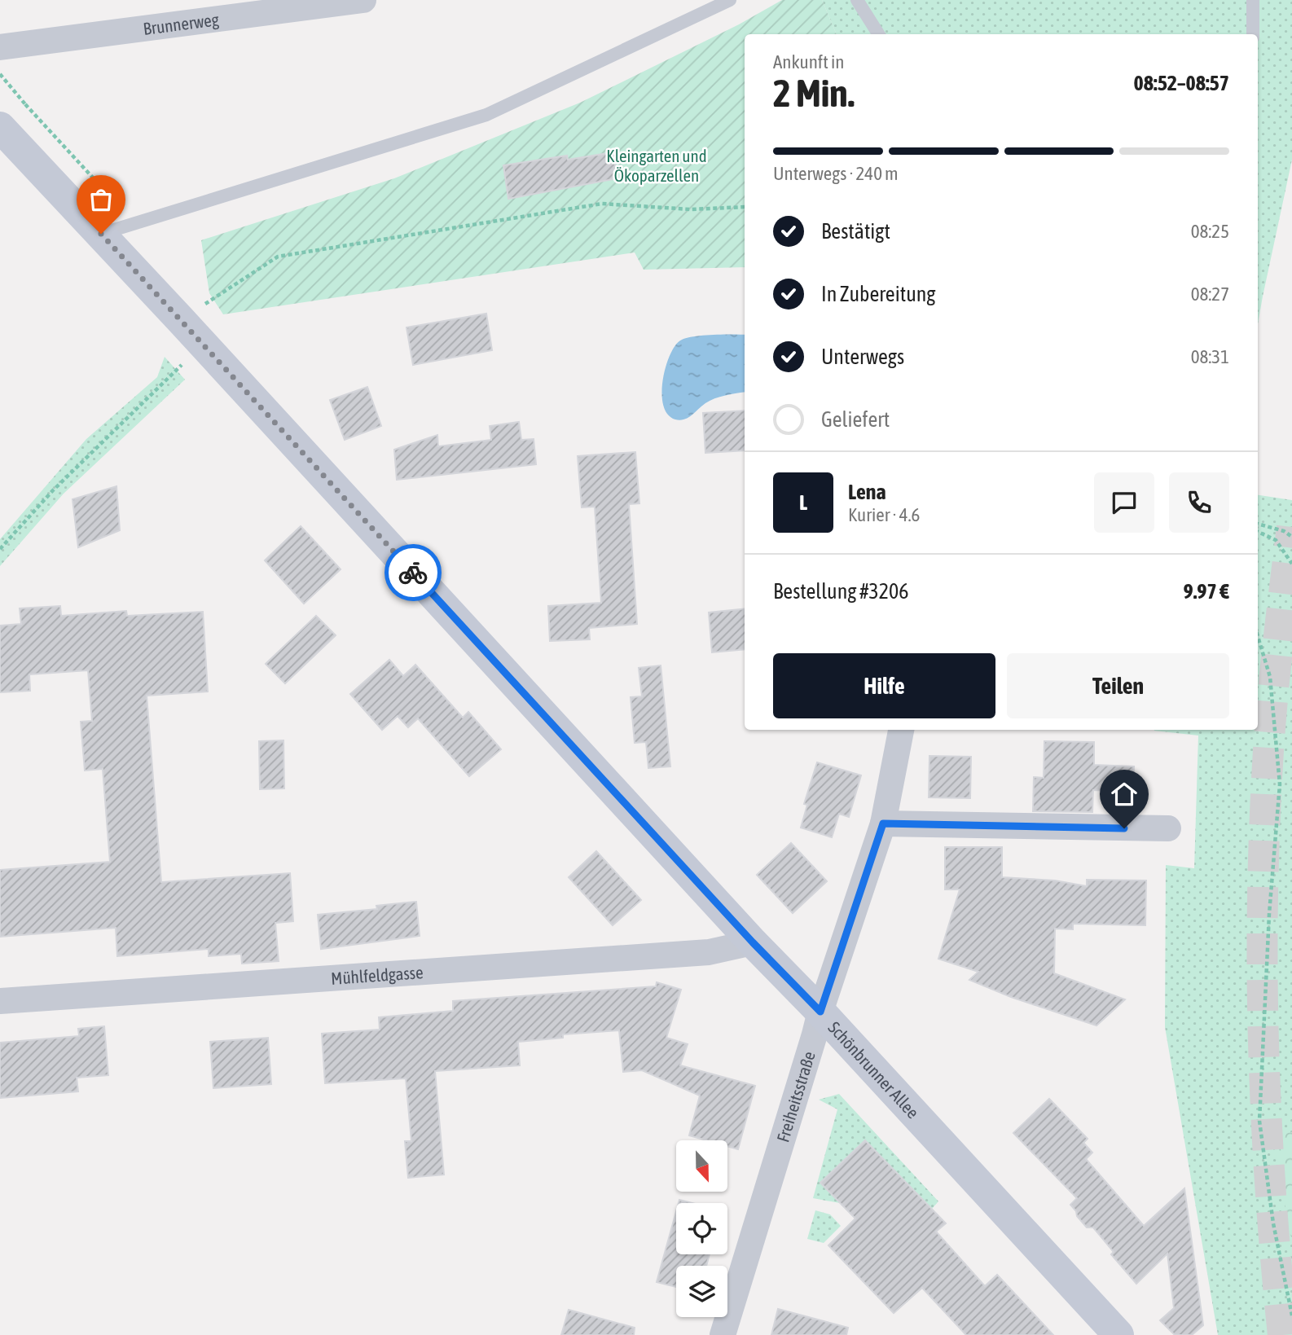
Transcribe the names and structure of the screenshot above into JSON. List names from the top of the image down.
{
  "streets": {
    "main road": ["Schönbrunner Allee"],
    "street": ["Brunnerweg", "Mühlfeldgasse", "Freiheitsstraße"]
  },
  "crossings": [
    ["Mühlfeldgasse", "Schönbrunner Allee"],
    ["Schönbrunner Allee", "Freiheitsstraße"]
  ],
  "parks": ["Kleingarten und Ökoparzellen"],
  "north": "bottom",
  "page": {
    "heading": ["2 Min.", "Ankunft in", "08:52–08:57"],
    "panel": [
      "Lena",
      "Kurier · 4.6",
      "Bestellung #3206",
      "9.97 €"
    ],
    "bar": "Unterwegs · 240 m",
    "list": [
      ["Bestätigt", "08:25"],
      ["In Zubereitung", "08:27"],
      ["Unterwegs", "08:31"],
      "Geliefert"
    ],
    "round": "L",
    "buttons": ["Hilfe", "Teilen"]
  }
}
